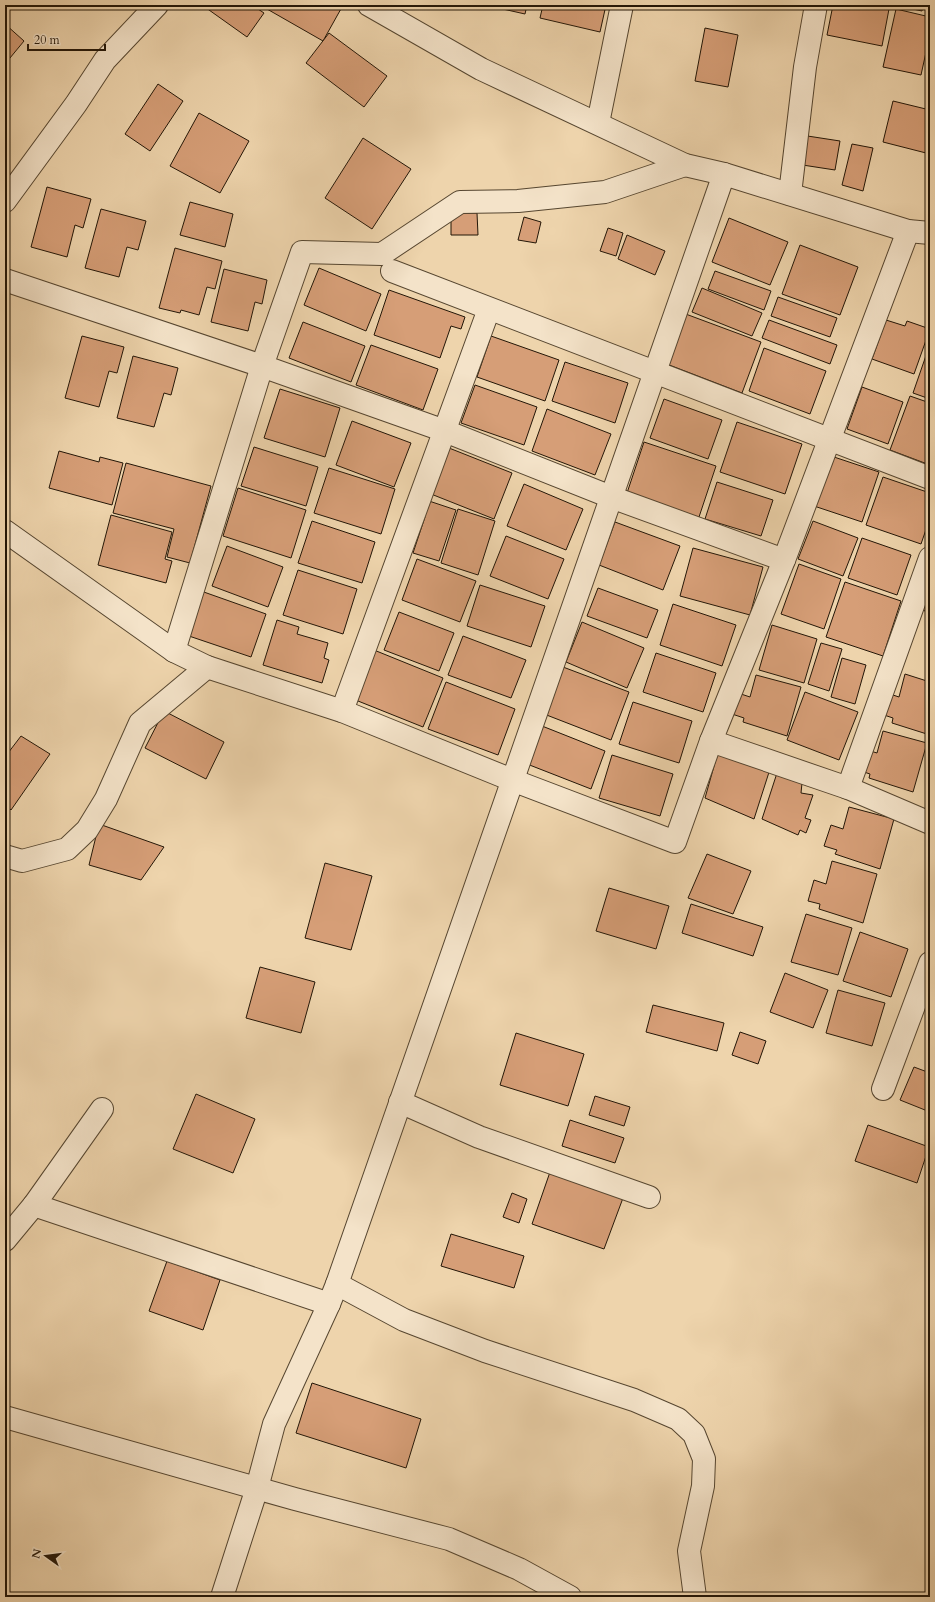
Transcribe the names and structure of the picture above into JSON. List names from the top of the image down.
{
  "scale_bar": "20 m",
  "north": "left"
}
